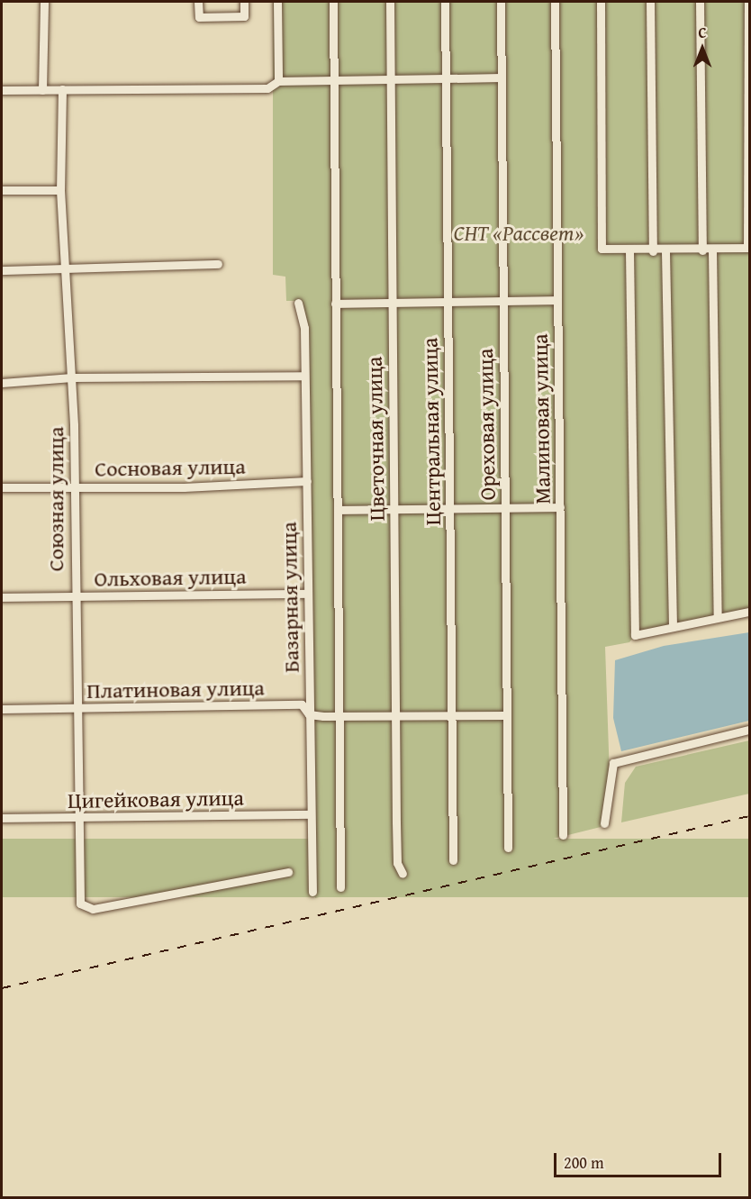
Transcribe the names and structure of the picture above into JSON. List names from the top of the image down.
{
  "streets": {
    "street": [
      "Малиновая улица",
      "Ореховая улица",
      "Центральная улица",
      "Цветочная улица",
      "Сосновая улица",
      "Союзная улица",
      "Ольховая улица",
      "Базарная улица",
      "Платиновая улица",
      "Цигейковая улица"
    ]
  },
  "crossings": [
    ["Ореховая улица", "Платиновая улица"],
    ["Центральная улица", "Платиновая улица"],
    ["Цветочная улица", "Платиновая улица"],
    ["Сосновая улица", "Союзная улица"],
    ["Сосновая улица", "Базарная улица"],
    ["Союзная улица", "Ольховая улица"],
    ["Союзная улица", "Платиновая улица"],
    ["Союзная улица", "Цигейковая улица"],
    ["Ольховая улица", "Базарная улица"],
    ["Базарная улица", "Платиновая улица"],
    ["Базарная улица", "Цигейковая улица"]
  ],
  "parks": ["СНТ «Рассвет»"],
  "scale_bar": "200 m",
  "north": "top"
}
